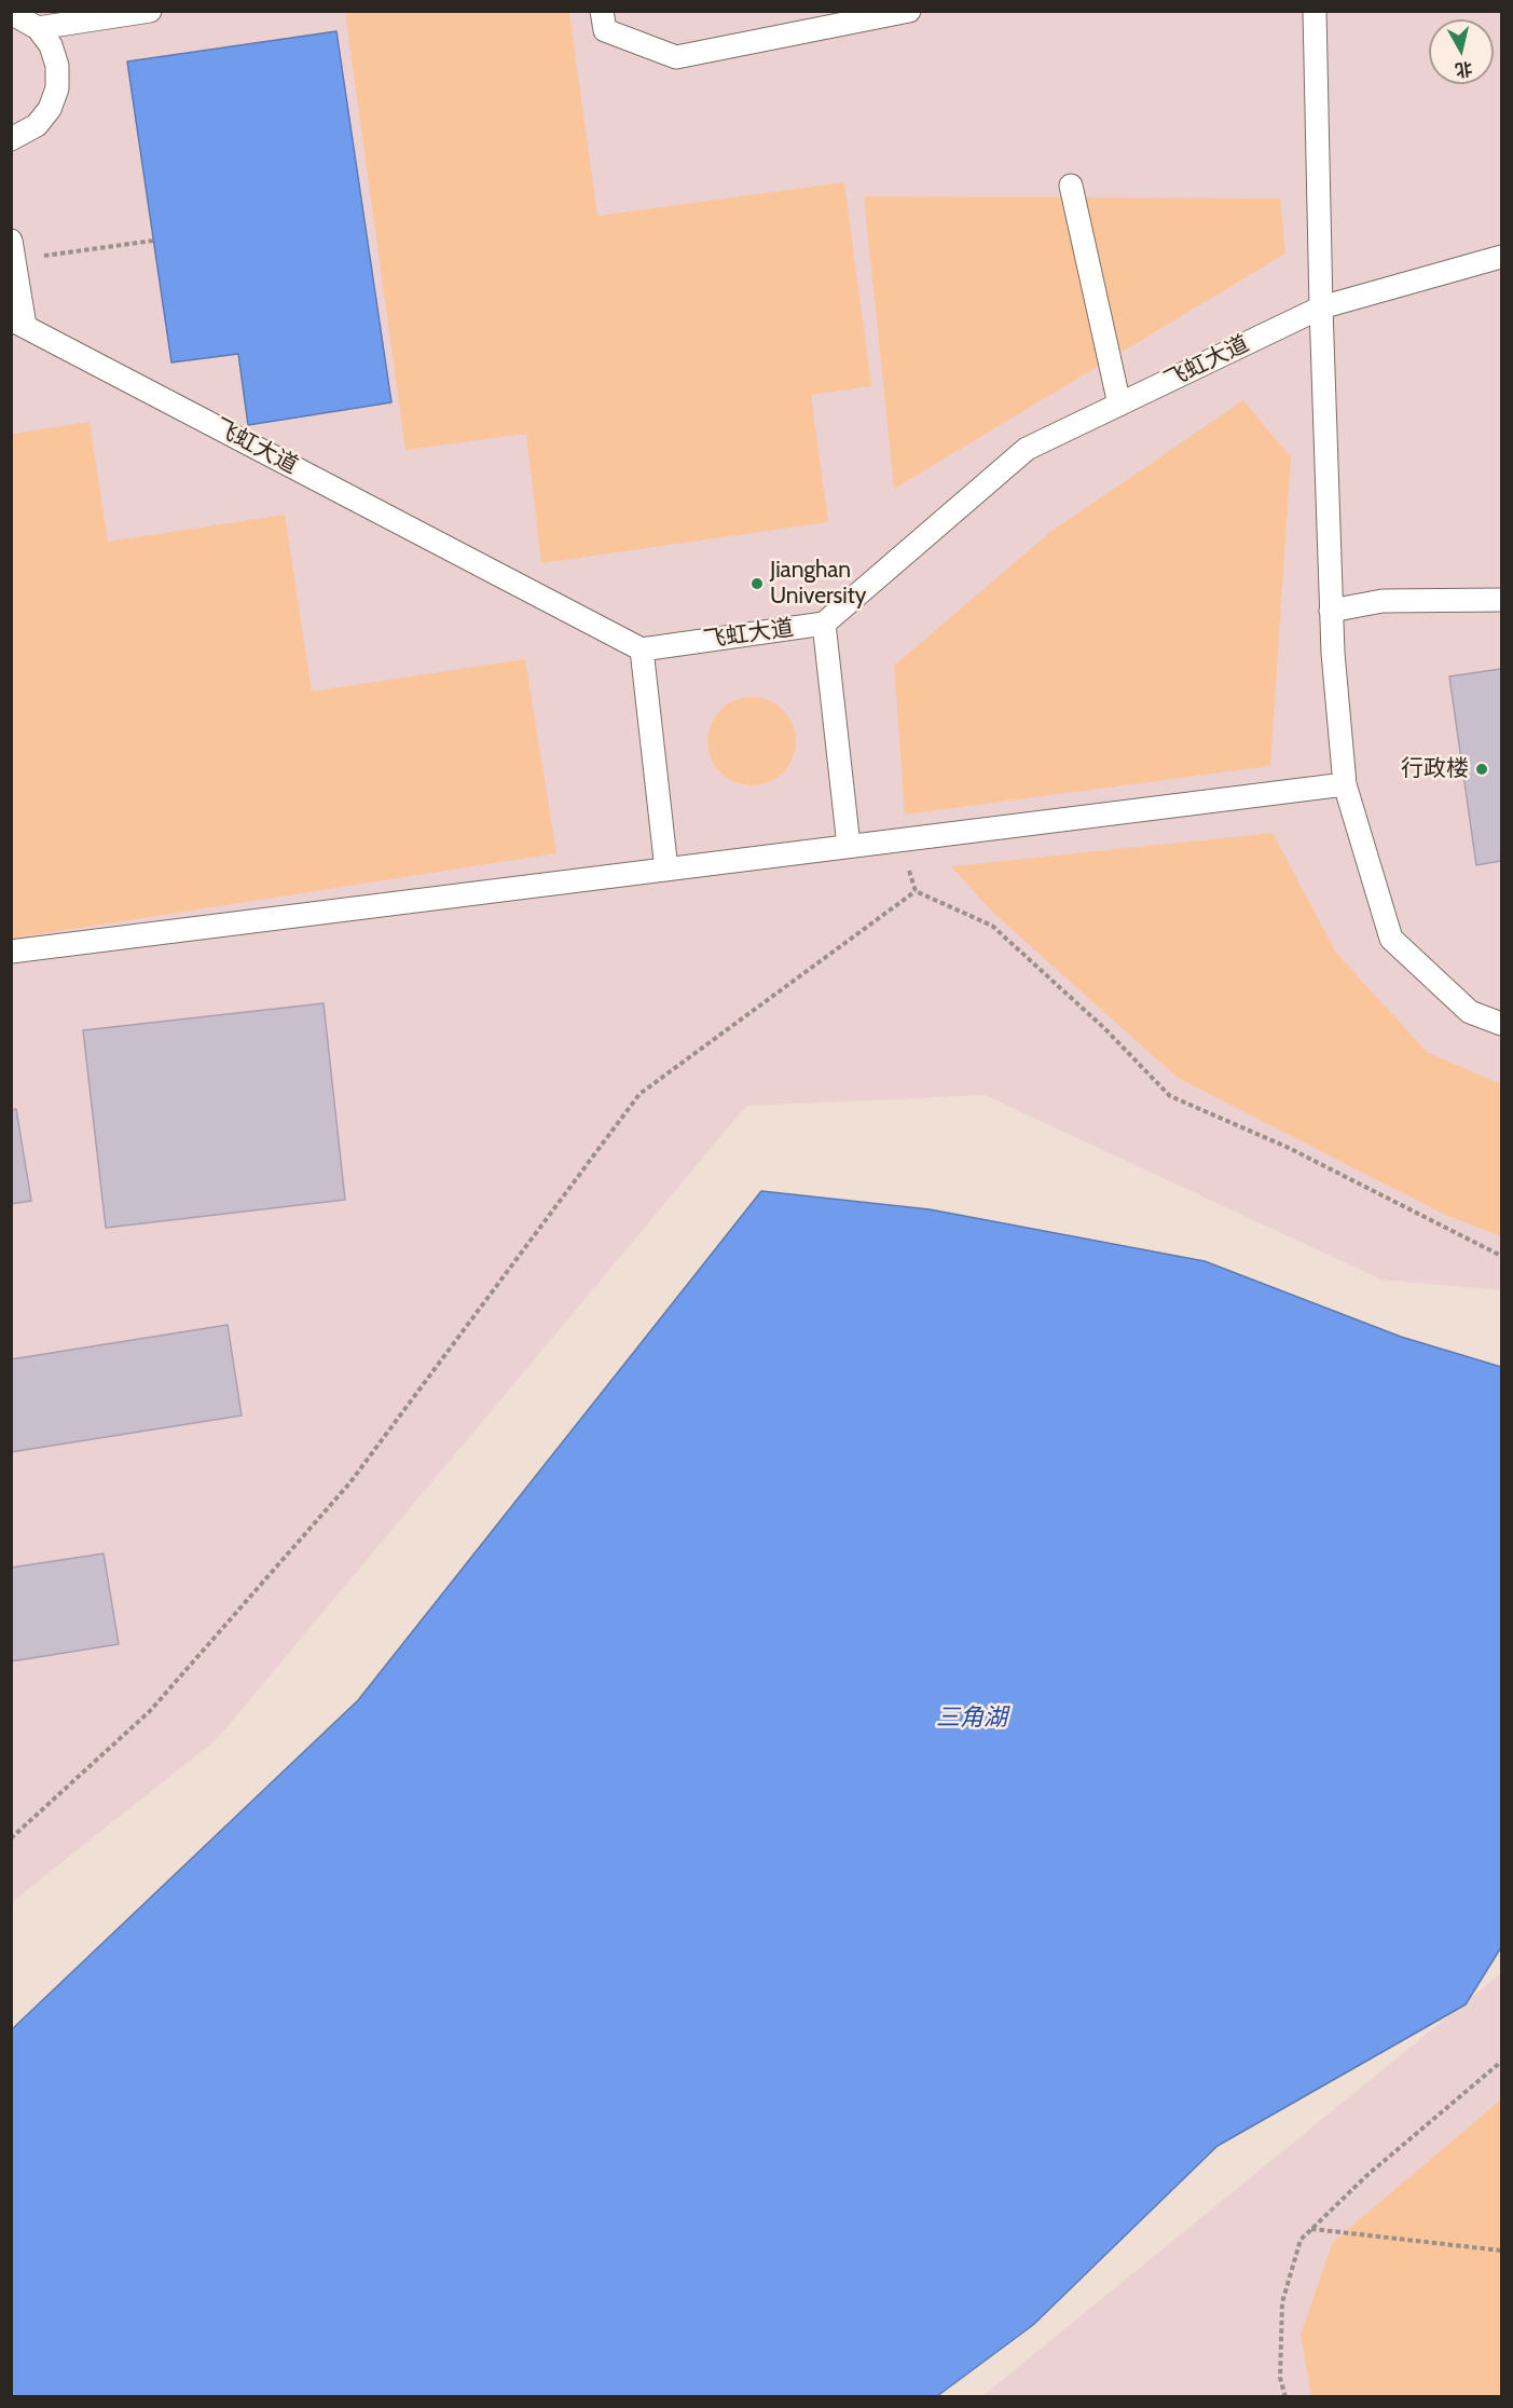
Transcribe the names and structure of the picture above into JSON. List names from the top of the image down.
{
  "streets": {
    "lane": ["飞虹大道"]
  },
  "water": ["三角湖"],
  "places": ["Jianghan University", "行政楼"],
  "north": "bottom"
}
